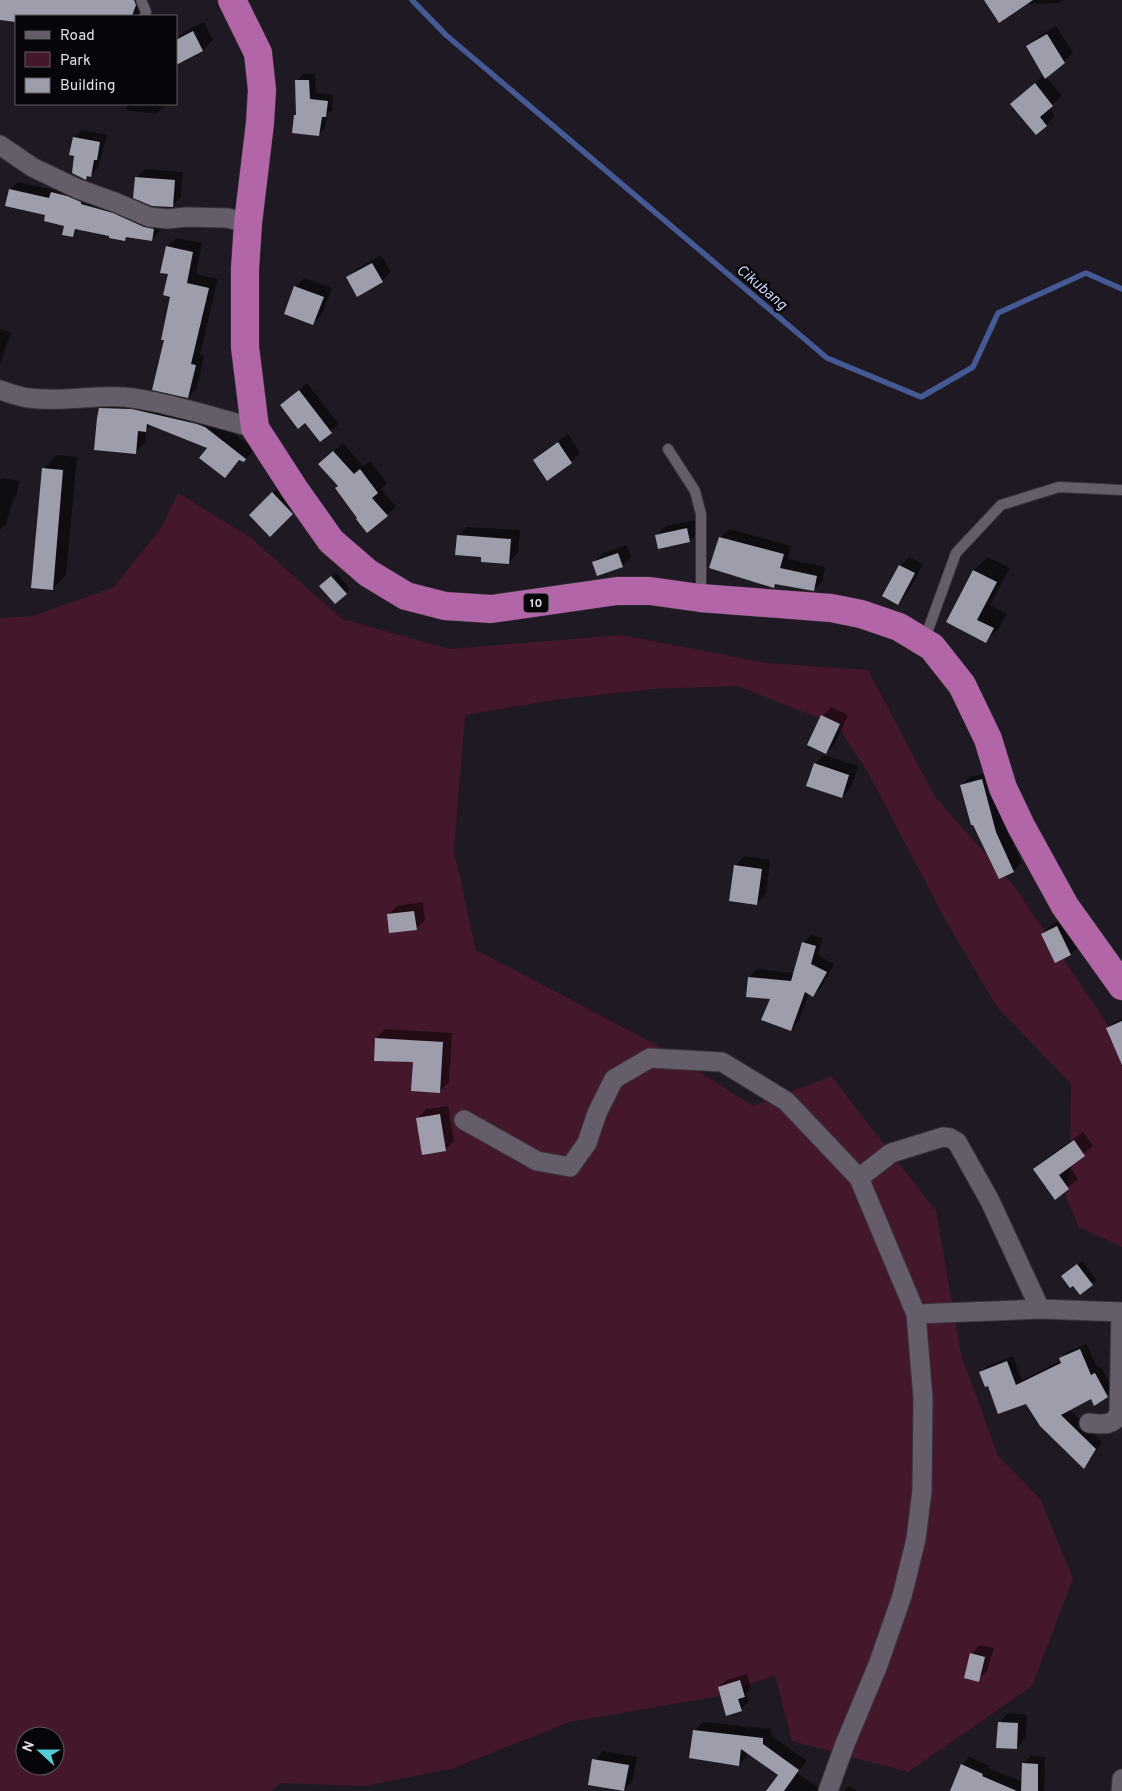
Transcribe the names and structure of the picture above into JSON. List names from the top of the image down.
{
  "streets": {
    "highway": ["10"]
  },
  "water": ["Cikubang"],
  "legend": ["Road", "Park", "Building"],
  "north": "left"
}
